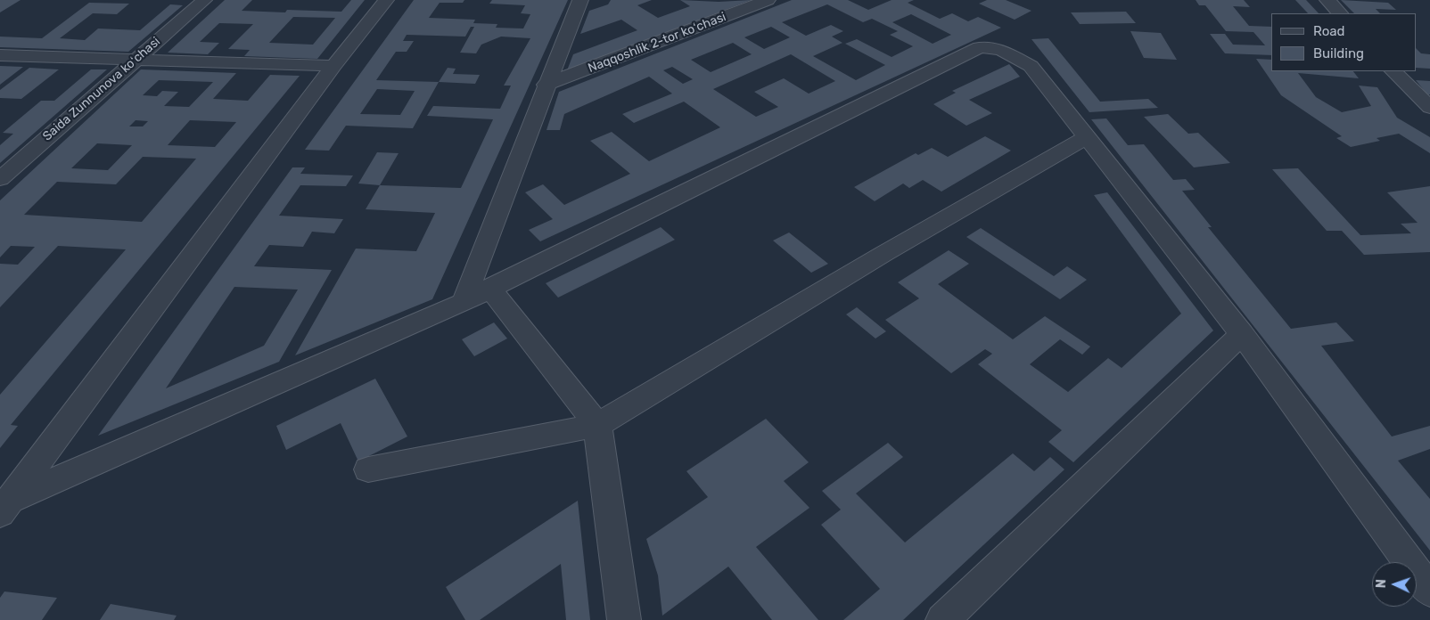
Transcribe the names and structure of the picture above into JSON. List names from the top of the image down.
{
  "streets": {
    "street": ["Naqqoshlik 2-tor koʻchasi", "Saida Zunnunova koʻchasi"]
  },
  "legend": ["Road", "Building"],
  "north": "left"
}
